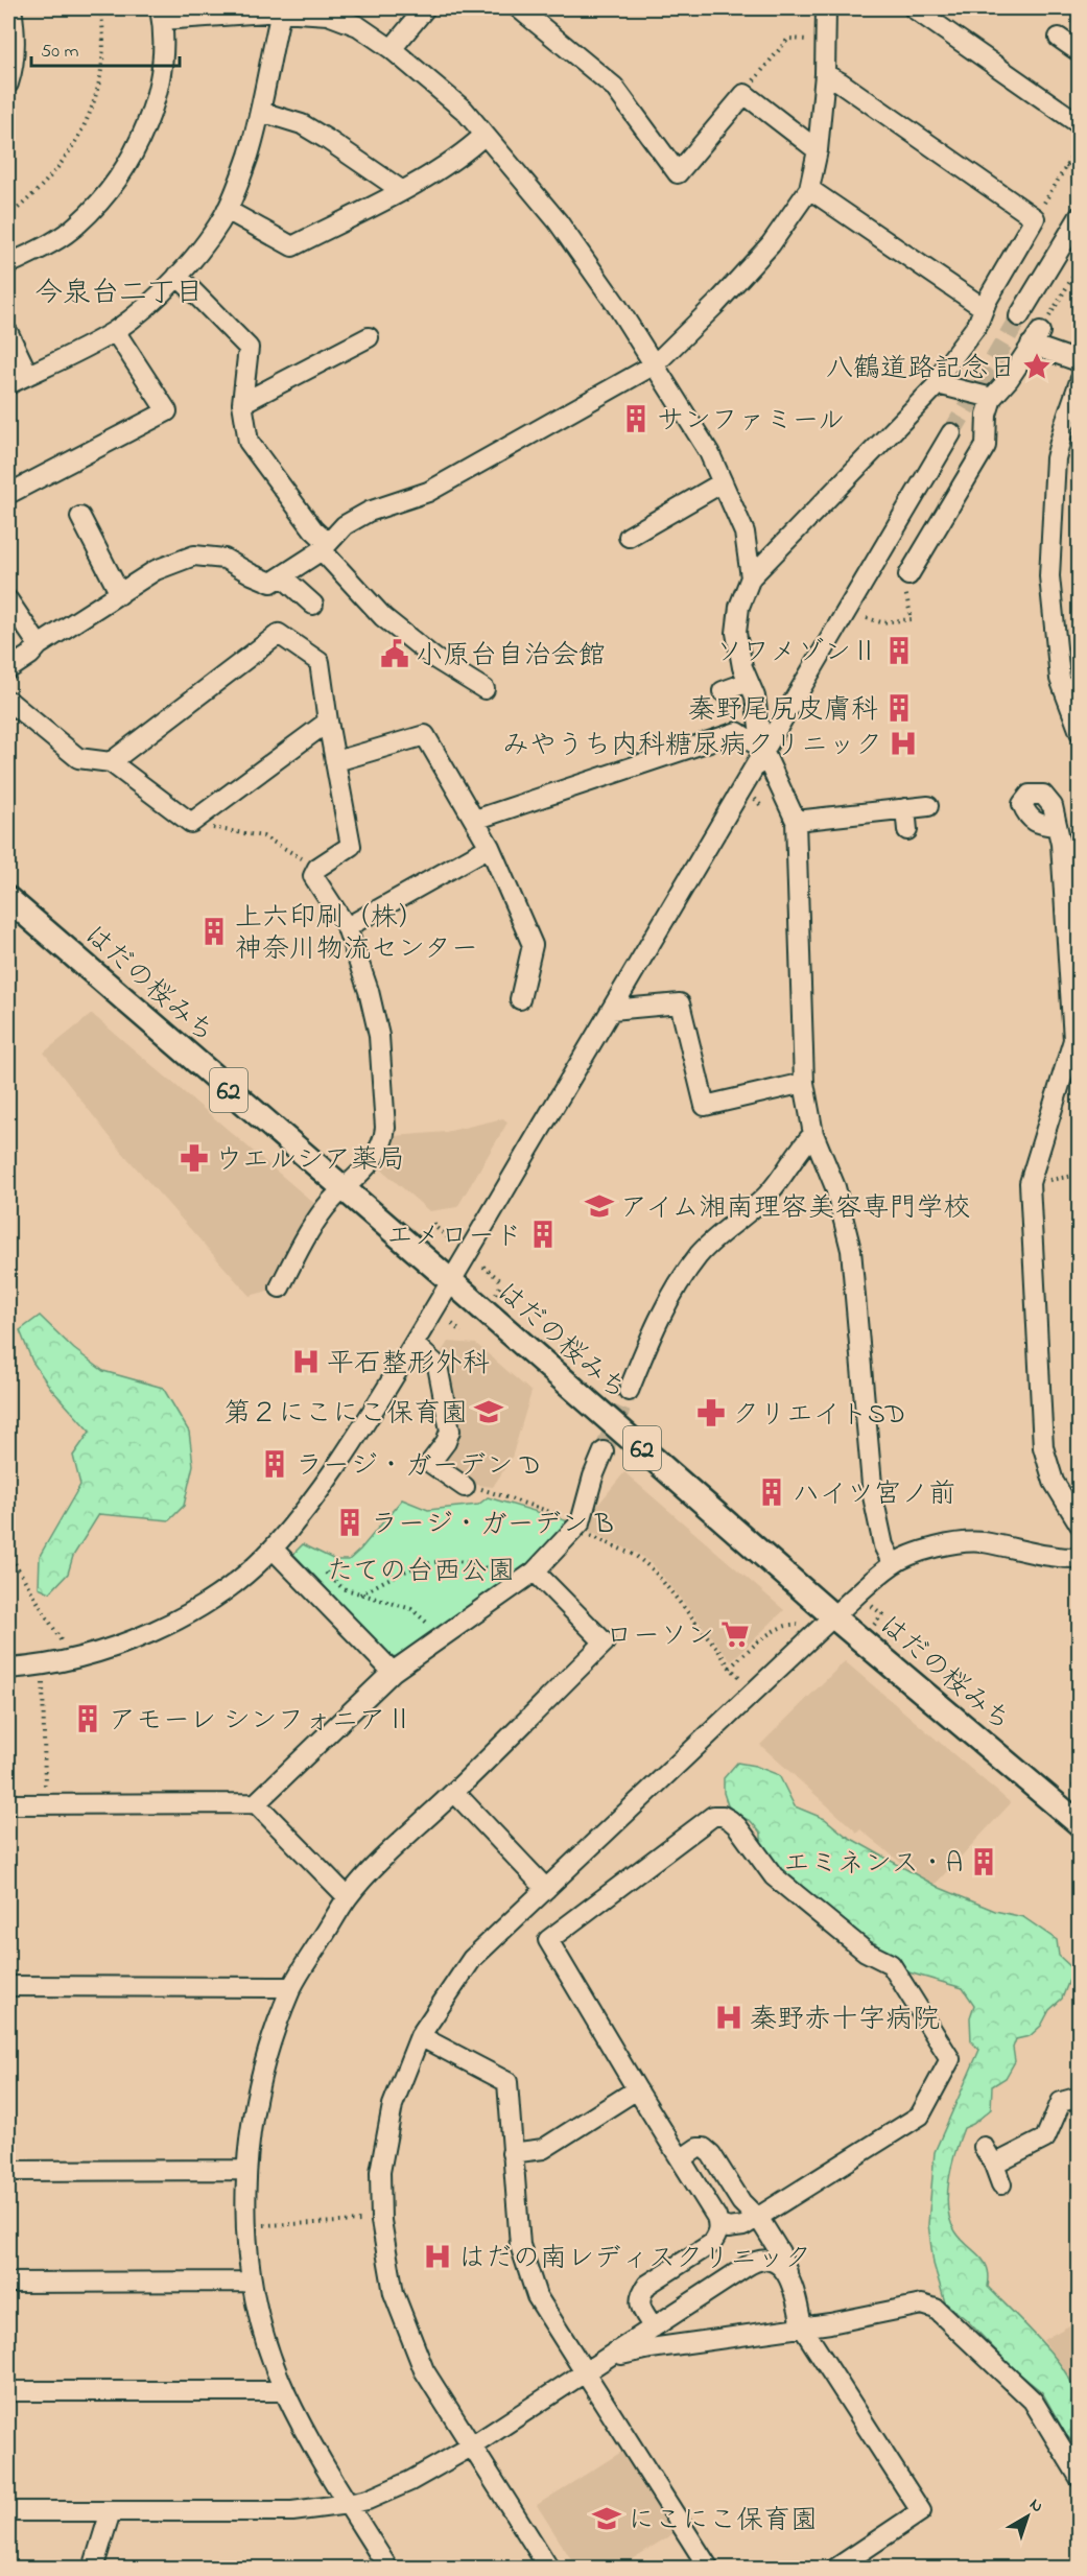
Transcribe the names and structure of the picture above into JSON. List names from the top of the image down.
{
  "streets": {
    "main road": ["はだの桜みち", "62"]
  },
  "districts": ["今泉台二丁目"],
  "parks": ["たての台西公園"],
  "places": {
    "place": ["八鶴道路記念日"],
    "building": [
      "サンファミール",
      "ソワメゾンⅡ",
      "秦野尾尻皮膚科",
      "上六印刷（株） 神奈川物流センター",
      "エメロード",
      "ラージ・ガーデン D",
      "ハイツ宮ノ前",
      "ラージ・ガーデン B",
      "アモーレ シンフォニアⅡ",
      "エミネンス・A"
    ],
    "public building": ["小原台自治会館"],
    "hospital": [
      "みやうち内科糖尿病クリニック",
      "平石整形外科",
      "秦野赤十字病院",
      "はだの南レディスクリニック"
    ],
    "pharmacy": ["ウエルシア薬局", "クリエイトSD"],
    "school or university": ["アイム湘南理容美容専門学校", "第２にこにこ保育園", "にこにこ保育園"],
    "supermarket": ["ローソン"]
  },
  "scale_bar": "50 m",
  "north": "top right"
}
